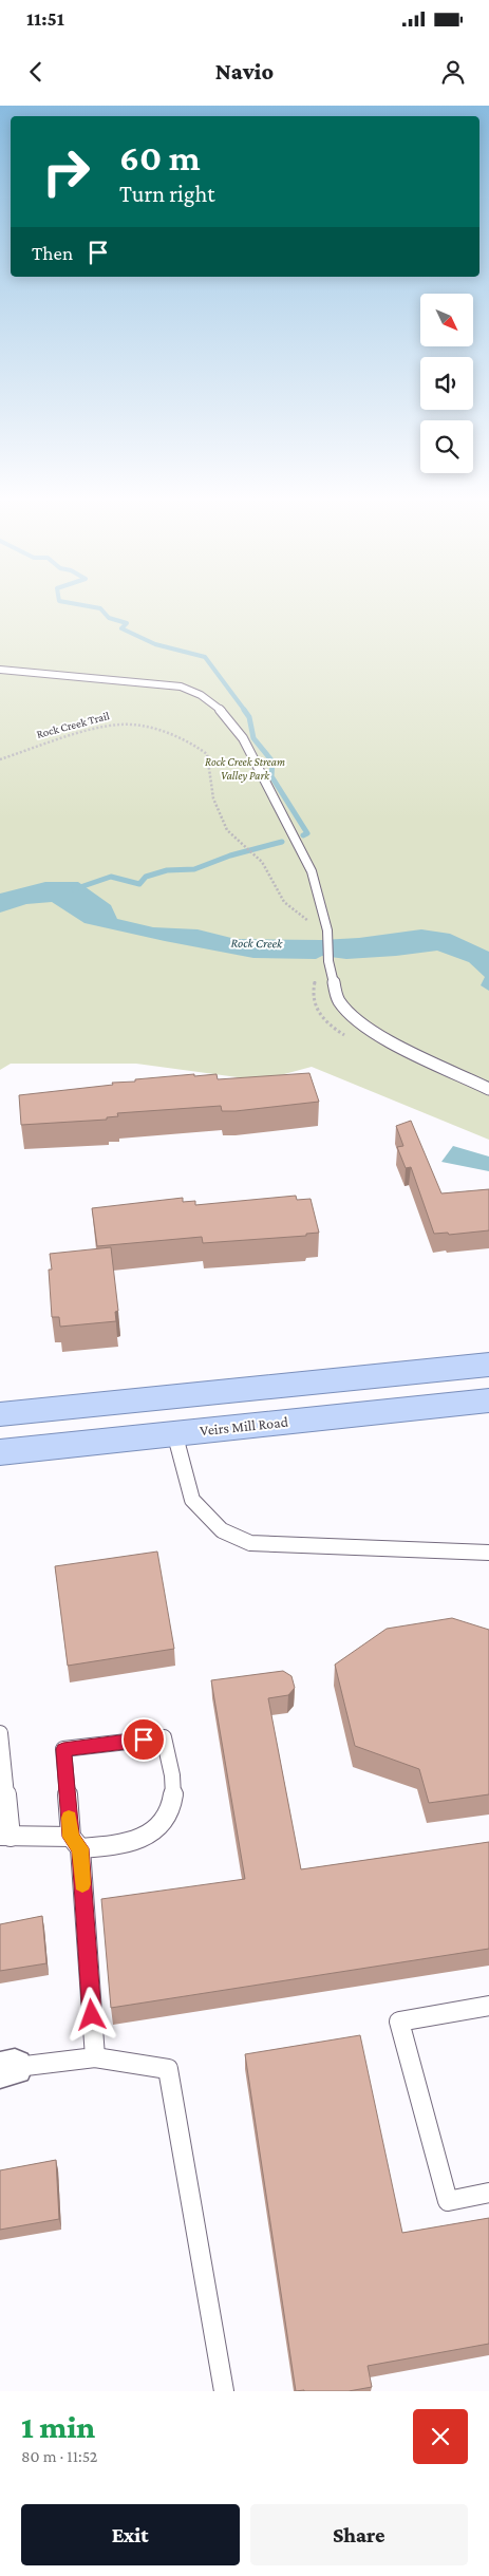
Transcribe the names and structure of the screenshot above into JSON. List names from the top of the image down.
{
  "streets": {
    "main road": ["Veirs Mill Road"],
    "path": ["Rock Creek Trail"]
  },
  "water": ["Rock Creek"],
  "parks": ["Rock Creek Stream Valley Park"],
  "north": "bottom right",
  "page": {
    "status": "11:51",
    "header": "Navio",
    "turn": ["60 m", "Turn right"],
    "then": "Then",
    "heading": ["1 min", "80 m · 11:52"],
    "buttons": ["Exit", "Share"]
  }
}
